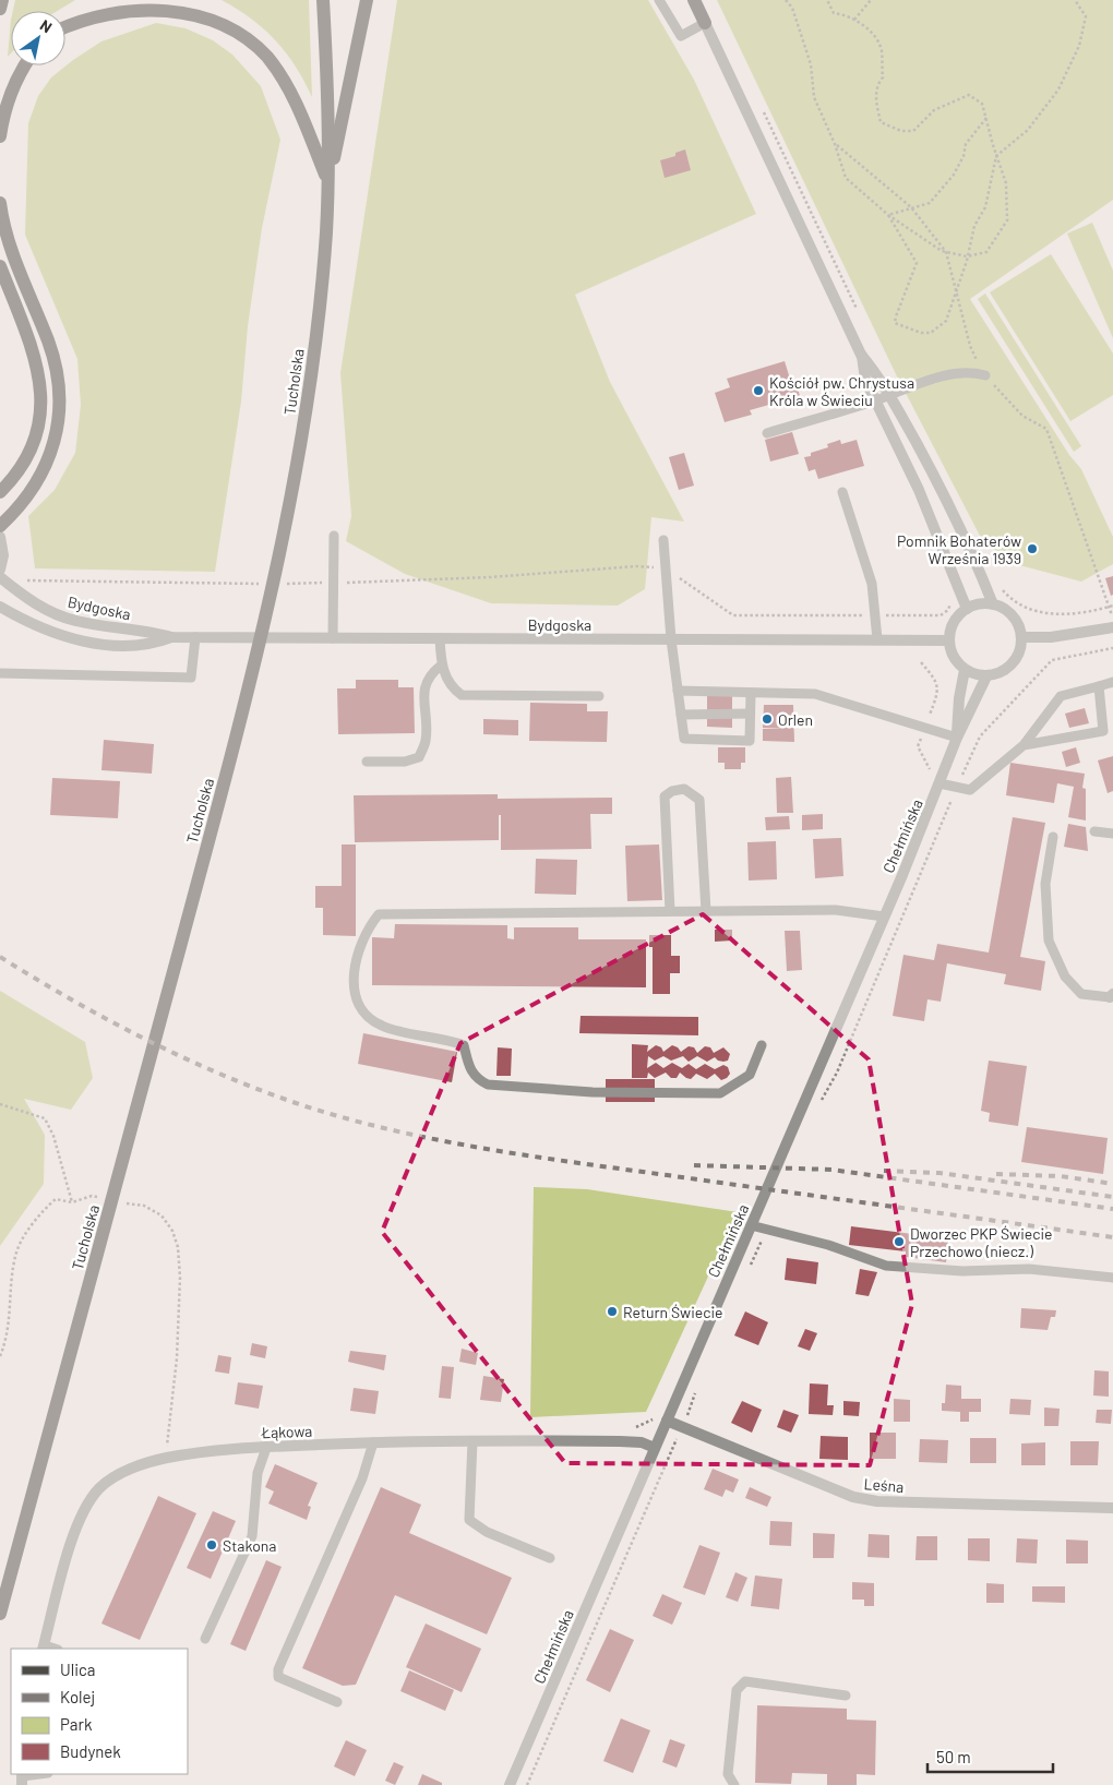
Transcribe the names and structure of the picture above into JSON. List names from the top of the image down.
{
  "streets": {
    "main road": ["Tucholska"],
    "street": [
      "Bydgoska",
      "Chełmińska",
      "Łąkowa",
      "Leśna"
    ]
  },
  "crossings": [
    ["Bydgoska", "Chełmińska"],
    ["Chełmińska", "Łąkowa"],
    ["Chełmińska", "Leśna"]
  ],
  "places": [
    "Kościół pw. Chrystusa Króla w Świeciu",
    "Pomnik Bohaterów Września 1939",
    "Orlen",
    "Dworzec PKP Świecie Przechowo (niecz.)",
    "Return Świecie",
    "Stakona"
  ],
  "legend": [
    "Ulica",
    "Kolej",
    "Park",
    "Budynek"
  ],
  "scale_bar": "50 m",
  "north": "top right"
}
